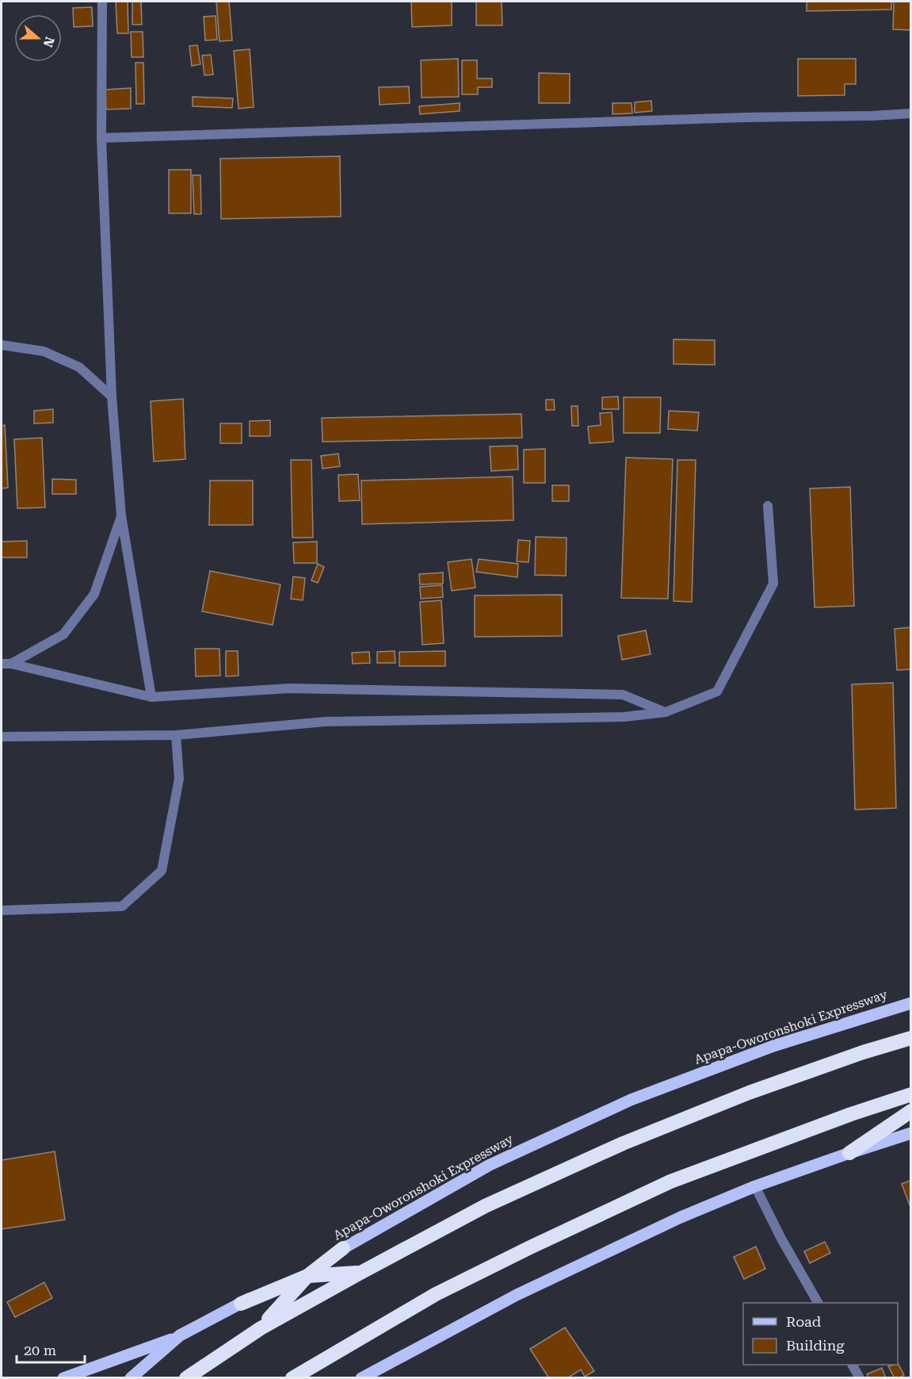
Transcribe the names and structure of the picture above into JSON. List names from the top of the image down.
{
  "streets": {
    "main road": ["Apapa-Oworonshoki Expressway"]
  },
  "legend": ["Road", "Building"],
  "scale_bar": "20 m",
  "north": "right"
}
